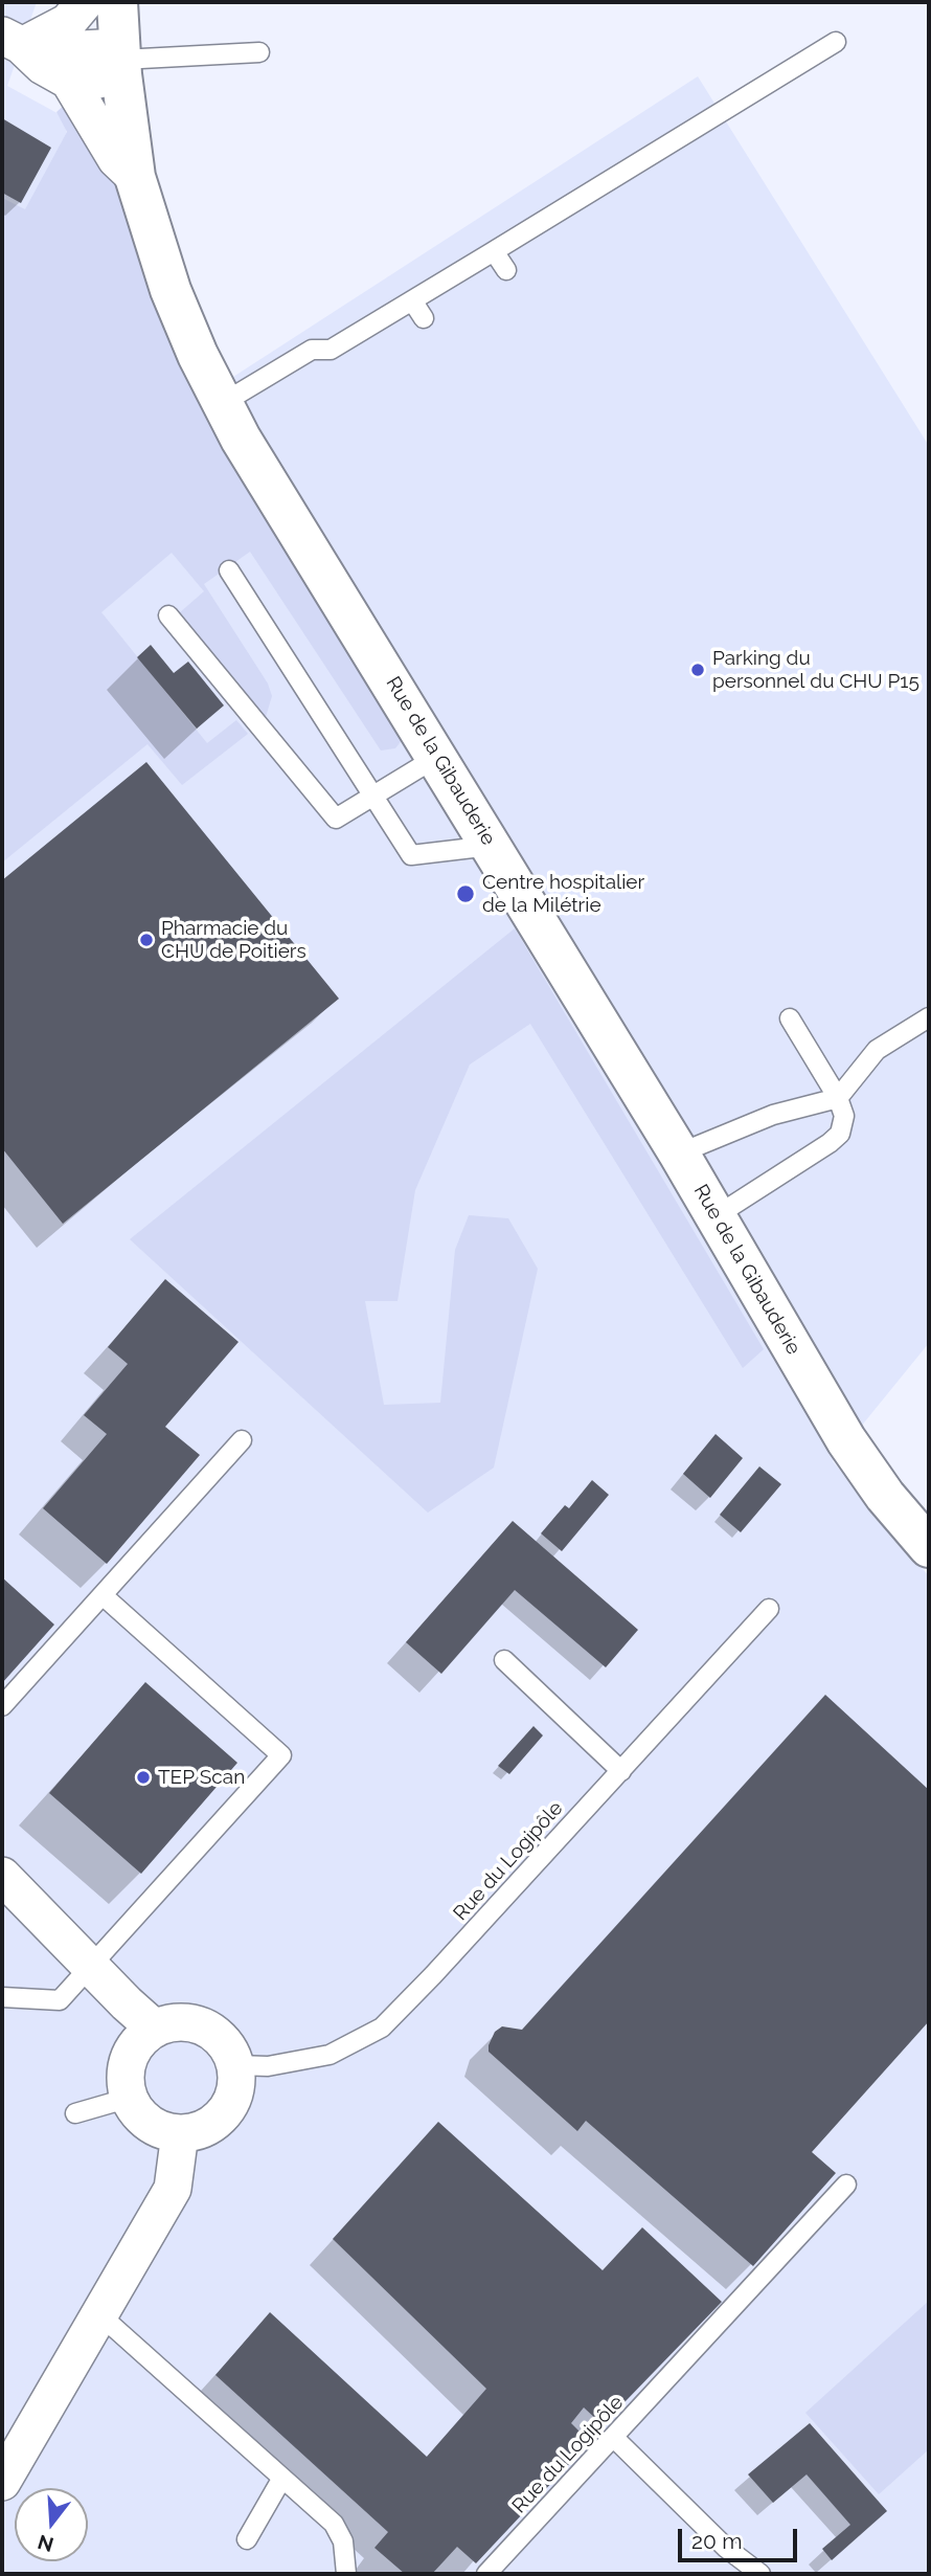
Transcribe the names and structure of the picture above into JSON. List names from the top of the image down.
{
  "streets": {
    "street": ["Rue de la Gibauderie"],
    "lane": ["Rue du Logipôle"]
  },
  "places": [
    "Parking du personnel du CHU P15",
    "Centre hospitalier de la Milétrie",
    "Pharmacie du CHU de Poitiers",
    "TEP Scan"
  ],
  "scale_bar": "20 m",
  "north": "bottom"
}
